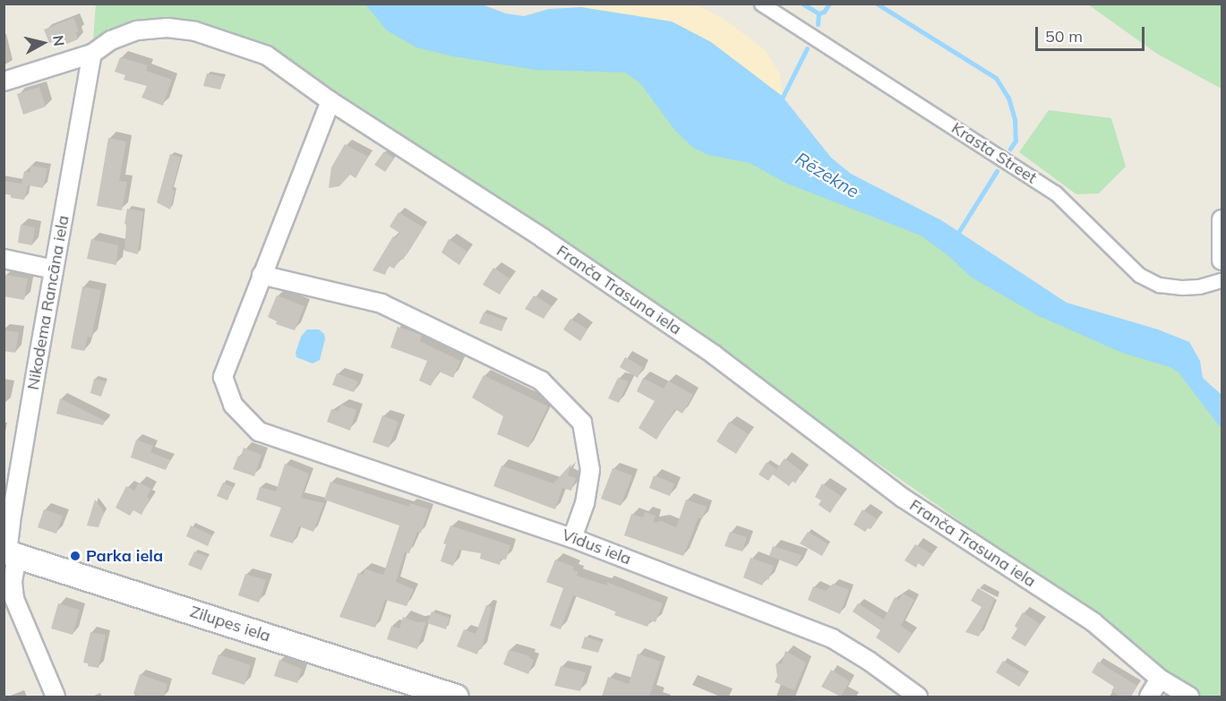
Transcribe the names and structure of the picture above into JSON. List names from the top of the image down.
{
  "streets": {
    "main road": ["Zilupes iela"],
    "street": [
      "Krasta Street",
      "Franča Trasuna iela",
      "Nikodema Rancāna iela",
      "Vidus iela"
    ]
  },
  "crossings": [
    ["Franča Trasuna iela", "Nikodema Rancāna iela"],
    ["Nikodema Rancāna iela", "Zilupes iela"]
  ],
  "water": ["Rēzekne"],
  "places": ["Parka iela"],
  "scale_bar": "50 m",
  "north": "right"
}
